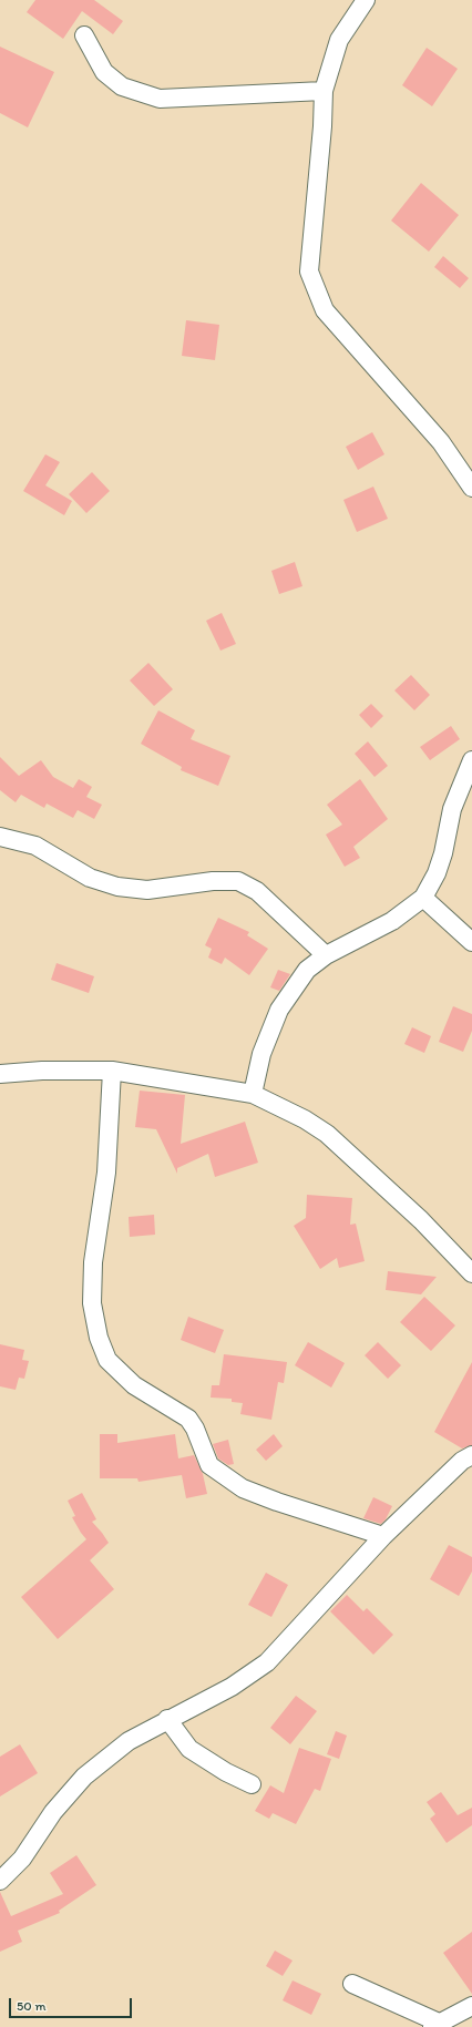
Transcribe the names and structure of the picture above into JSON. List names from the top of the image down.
{
  "scale_bar": "50 m"
}
